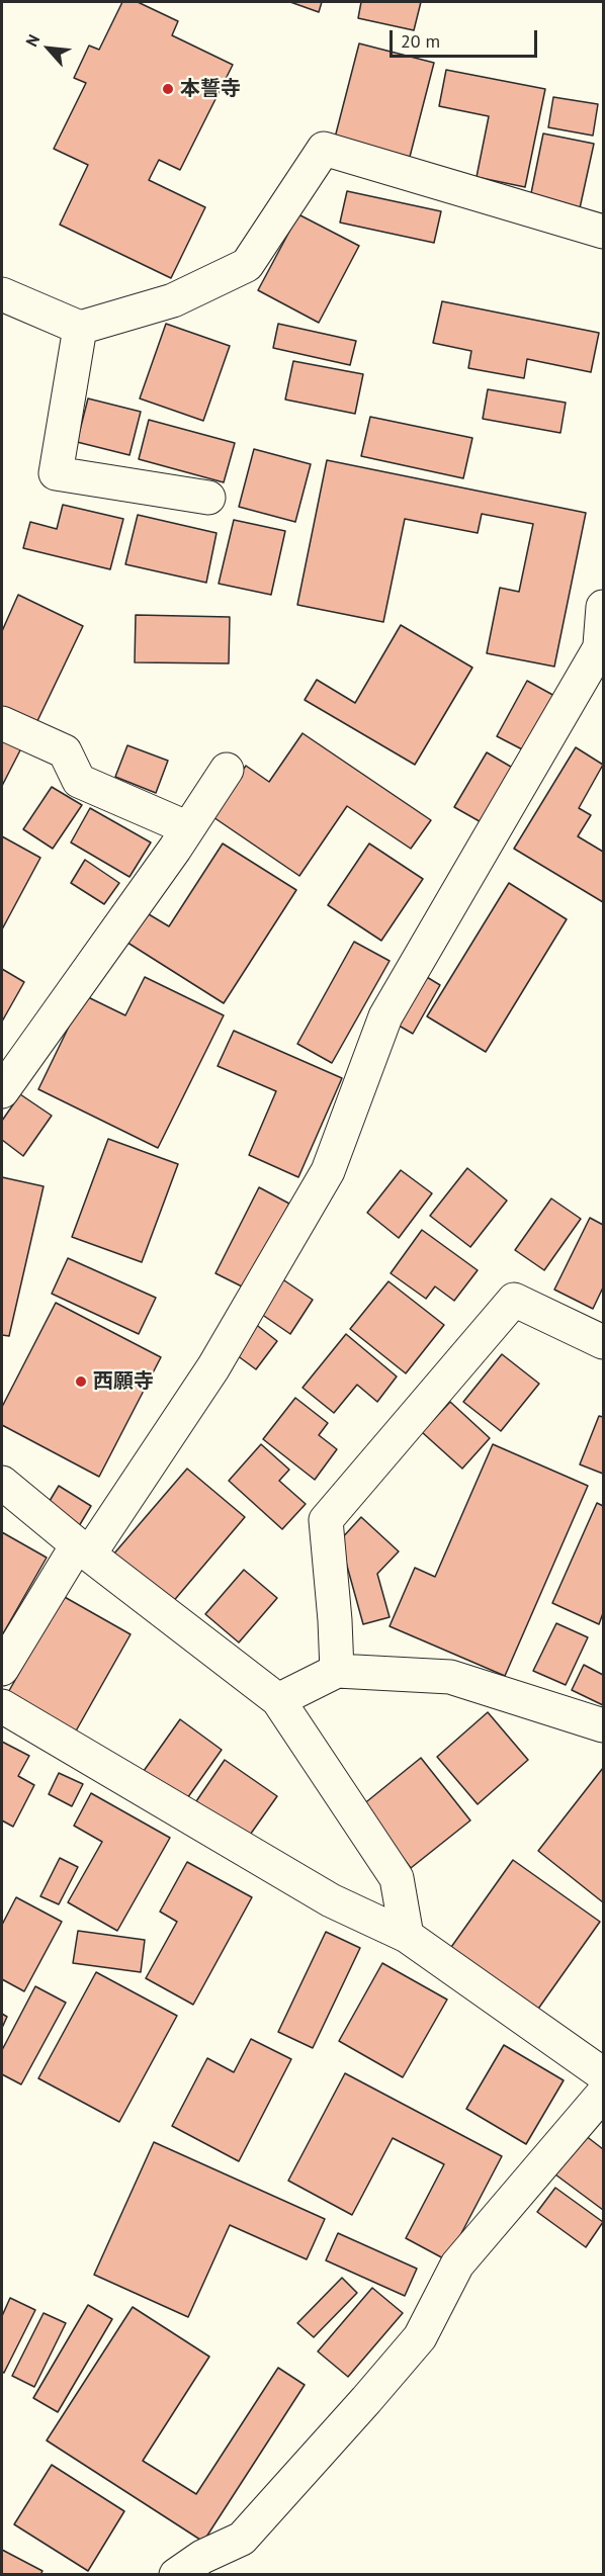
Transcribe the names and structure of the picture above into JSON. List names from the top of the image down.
{
  "places": ["本誓寺", "西願寺"],
  "scale_bar": "20 m",
  "north": "top left"
}
